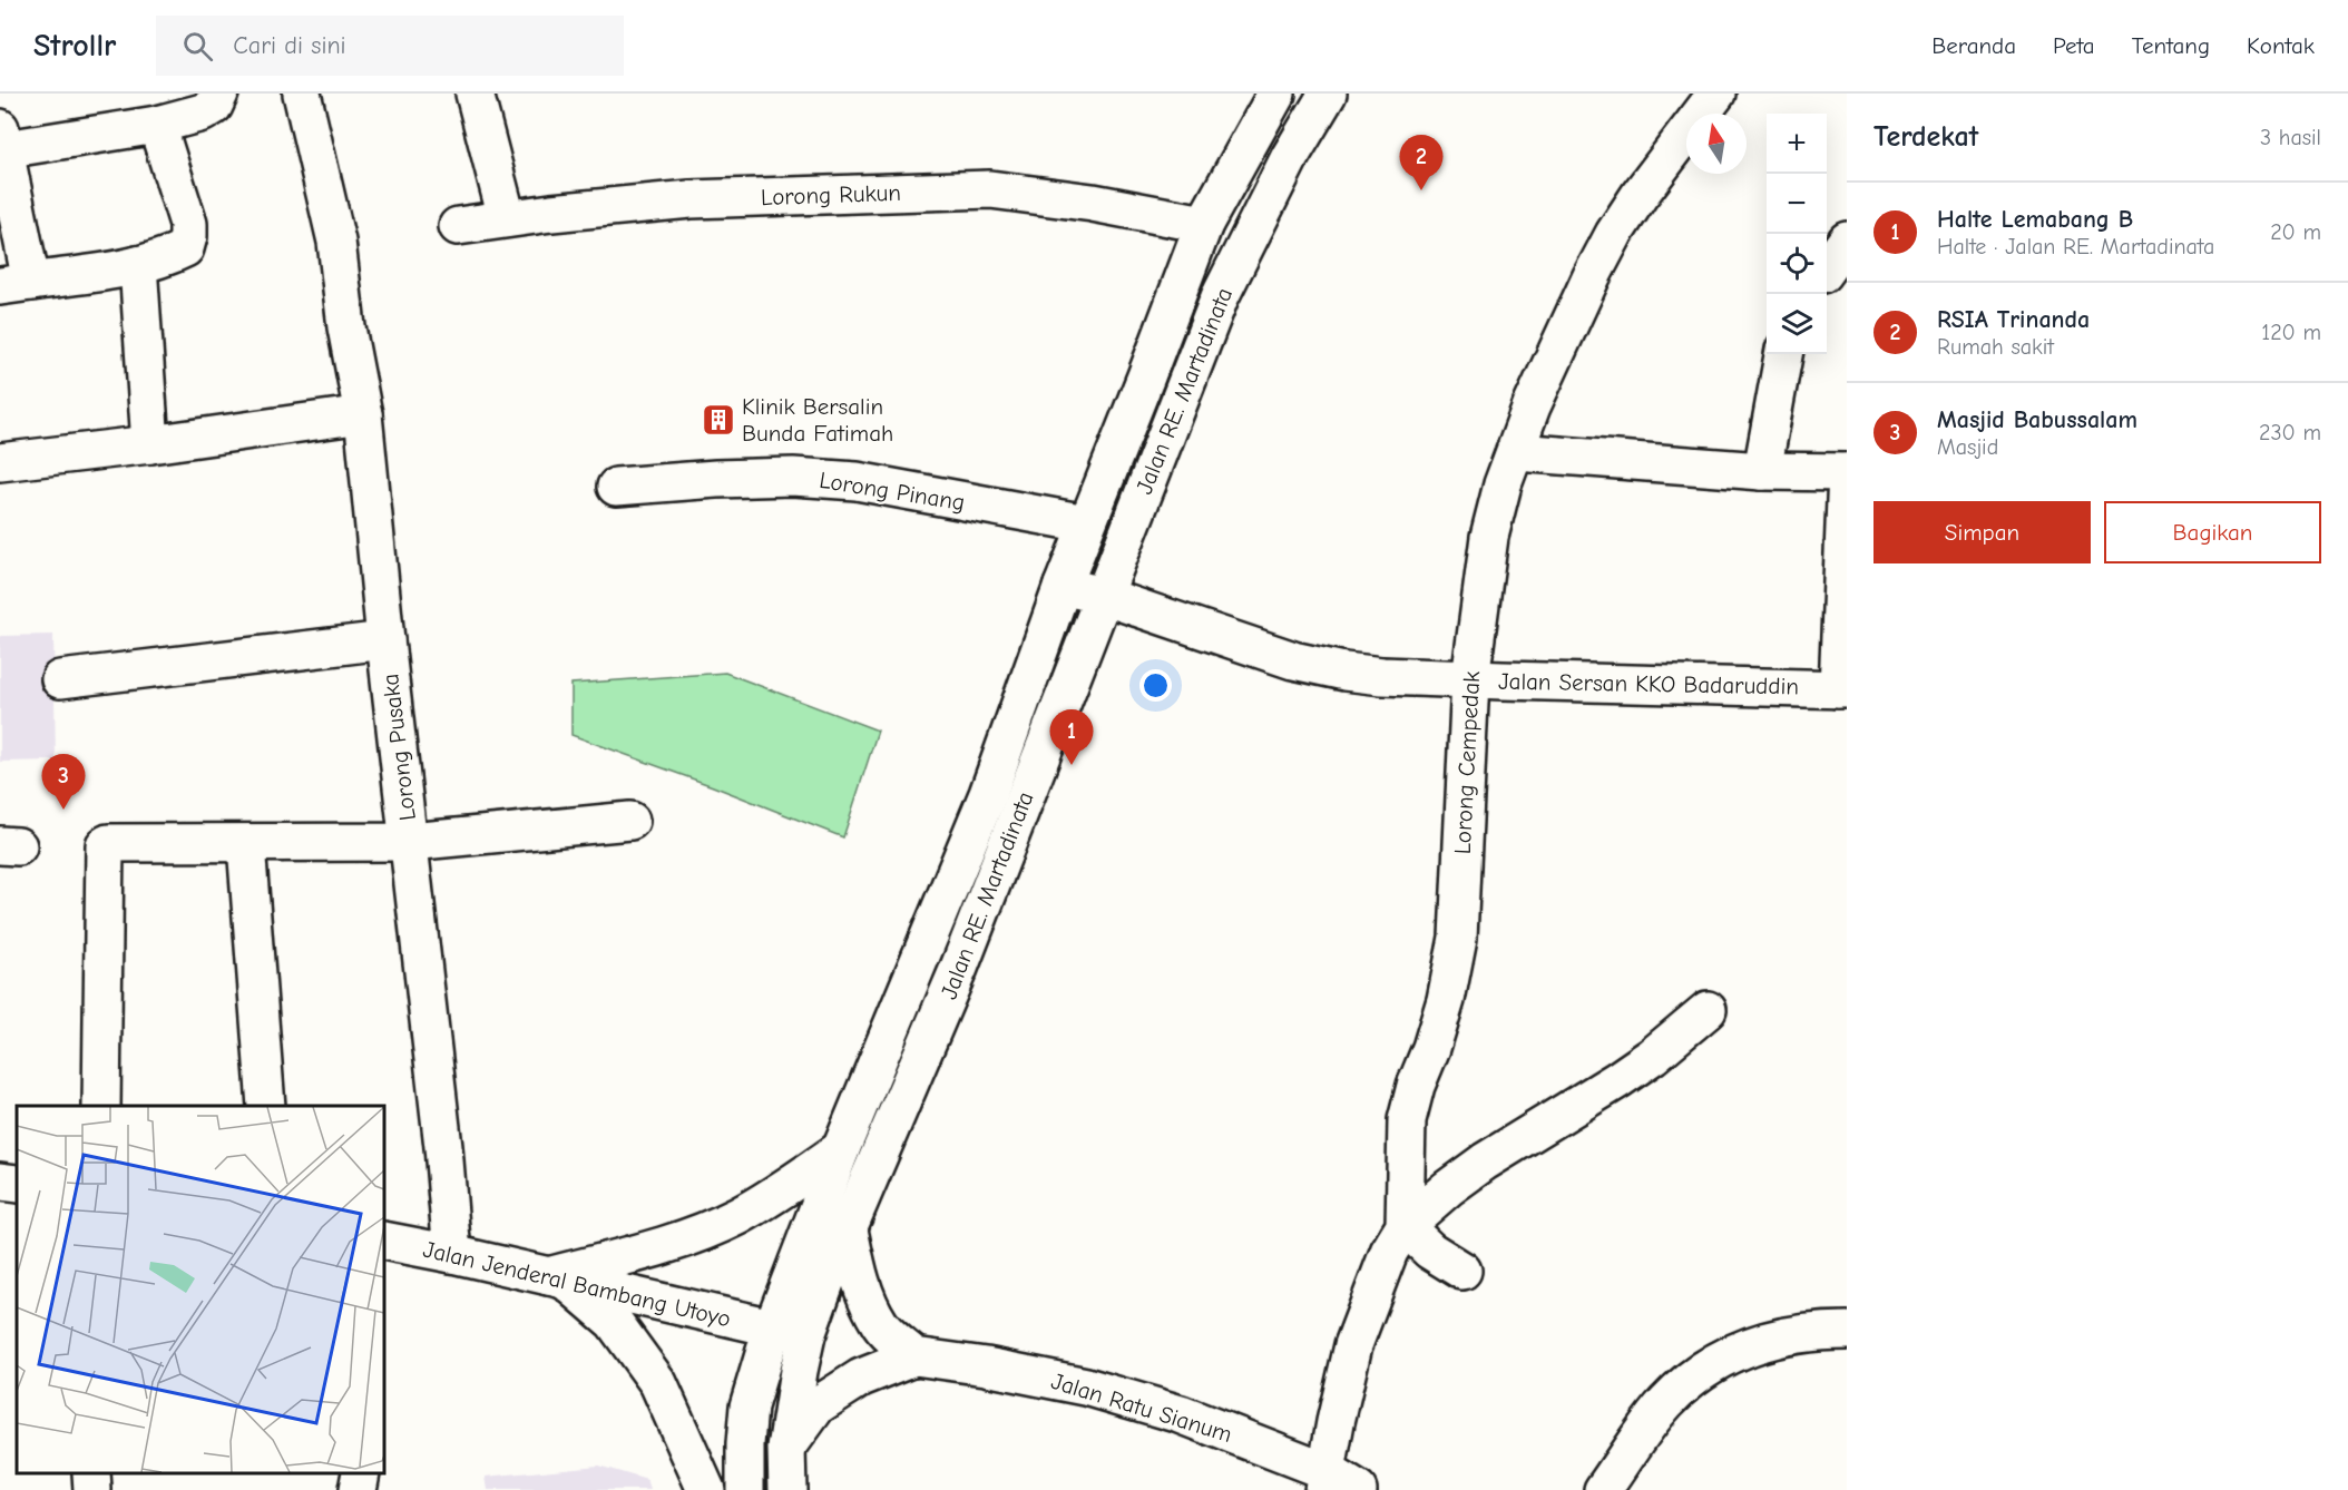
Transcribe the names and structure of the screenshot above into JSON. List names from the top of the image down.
{
  "streets": {
    "main road": [
      "Lorong Rukun",
      "Jalan RE. Martadinata",
      "Lorong Pinang",
      "Jalan Sersan KKO Badaruddin",
      "Lorong Pusaka",
      "Lorong Cempedak",
      "Jalan Jenderal Bambang Utoyo",
      "Jalan Ratu Sianum"
    ]
  },
  "crossings": [
    ["Jalan RE. Martadinata", "Jalan Sersan KKO Badaruddin"],
    ["Jalan RE. Martadinata", "Jalan Jenderal Bambang Utoyo"],
    ["Jalan Sersan KKO Badaruddin", "Lorong Cempedak"],
    ["Lorong Pusaka", "Jalan Jenderal Bambang Utoyo"],
    ["Lorong Cempedak", "Jalan Ratu Sianum"]
  ],
  "places": {
    "building": ["Klinik Bersalin Bunda Fatimah"]
  },
  "north": "top",
  "page": {
    "header": "Strollr",
    "search": "Cari di sini",
    "nav": [
      "Beranda",
      "Peta",
      "Tentang",
      "Kontak"
    ],
    "heading": ["Terdekat", "3 hasil"],
    "map_buttons": ["+", "−"],
    "pins": ["2", "1", "3"],
    "list": [
      {
        "mark": "1",
        "name": "Halte Lemabang B",
        "note": "Halte · Jalan RE. Martadinata",
        "value": "20 m"
      },
      {
        "mark": "2",
        "name": "RSIA Trinanda",
        "note": "Rumah sakit",
        "value": "120 m"
      },
      {
        "mark": "3",
        "name": "Masjid Babussalam",
        "note": "Masjid",
        "value": "230 m"
      }
    ],
    "buttons": ["Simpan", "Bagikan"]
  }
}
